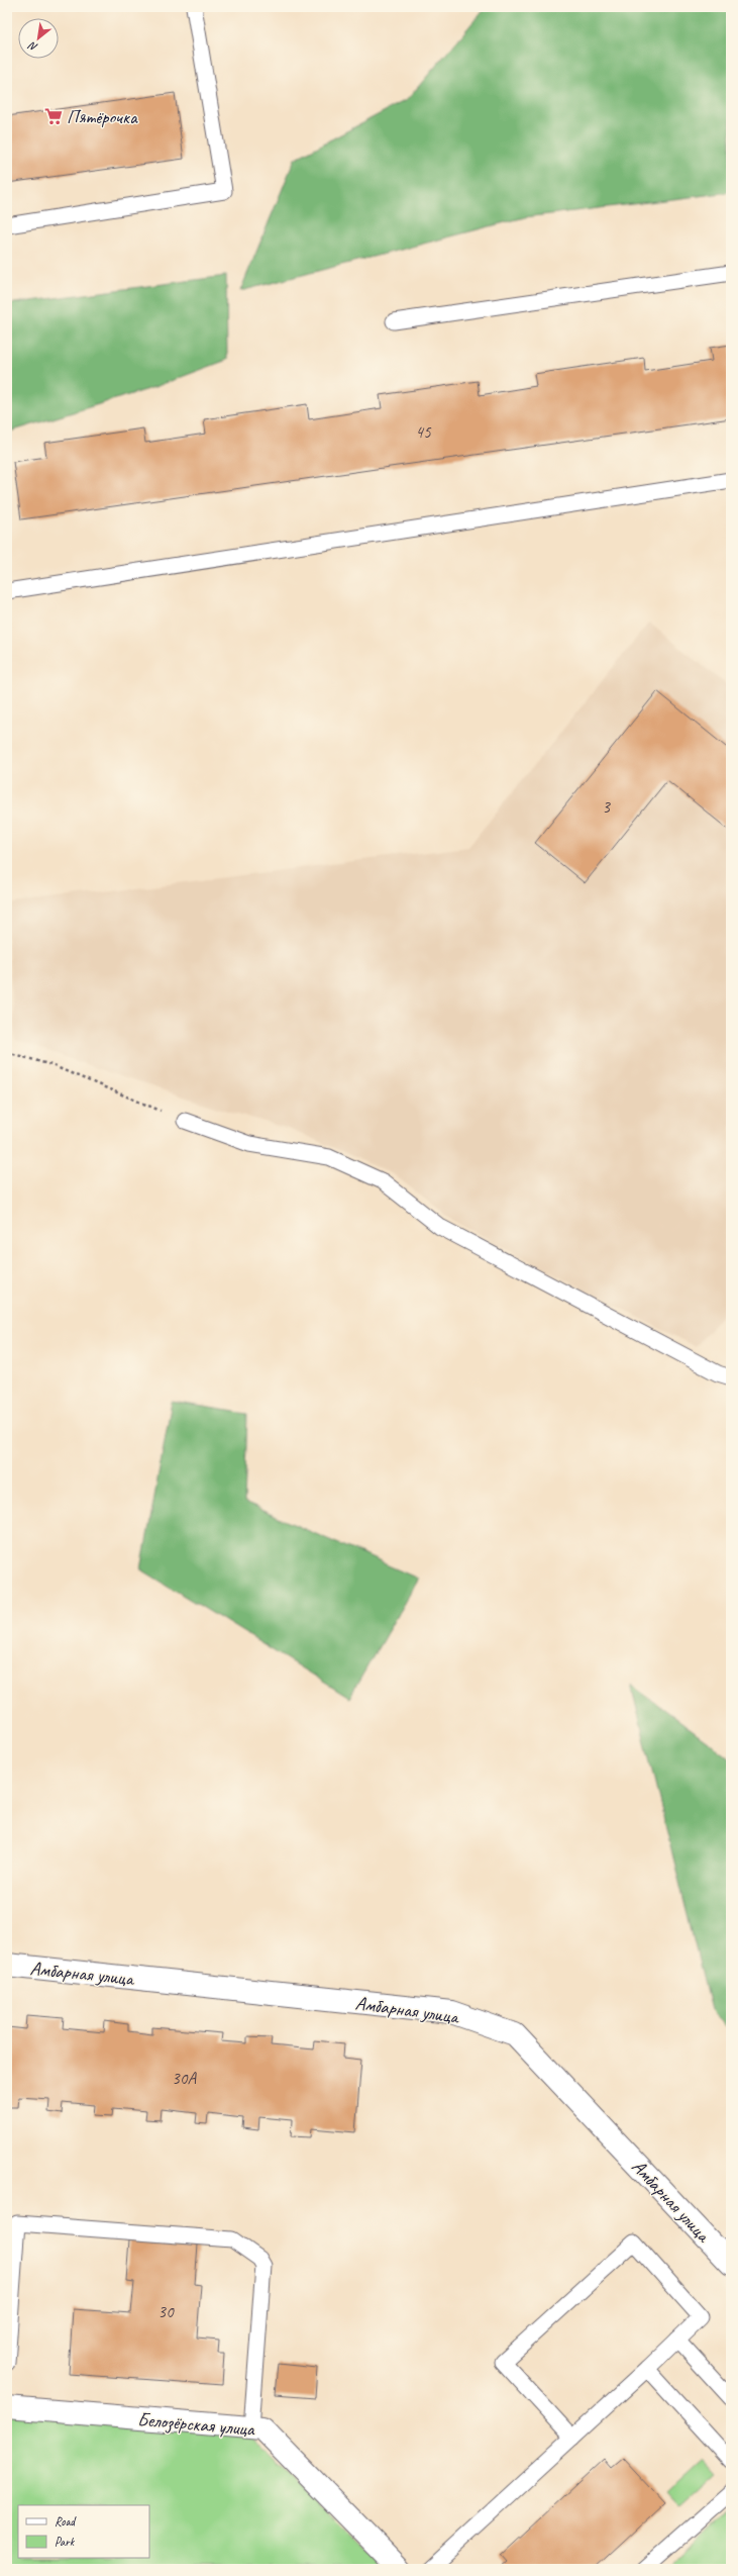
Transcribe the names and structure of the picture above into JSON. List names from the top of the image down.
{
  "streets": {
    "street": ["Амбарная улица", "Белозёрская улица"]
  },
  "places": {
    "supermarket": ["Пятёрочка"]
  },
  "house_numbers": [
    "45",
    "3",
    "30А",
    "30"
  ],
  "legend": ["Road", "Park"],
  "north": "bottom left"
}
